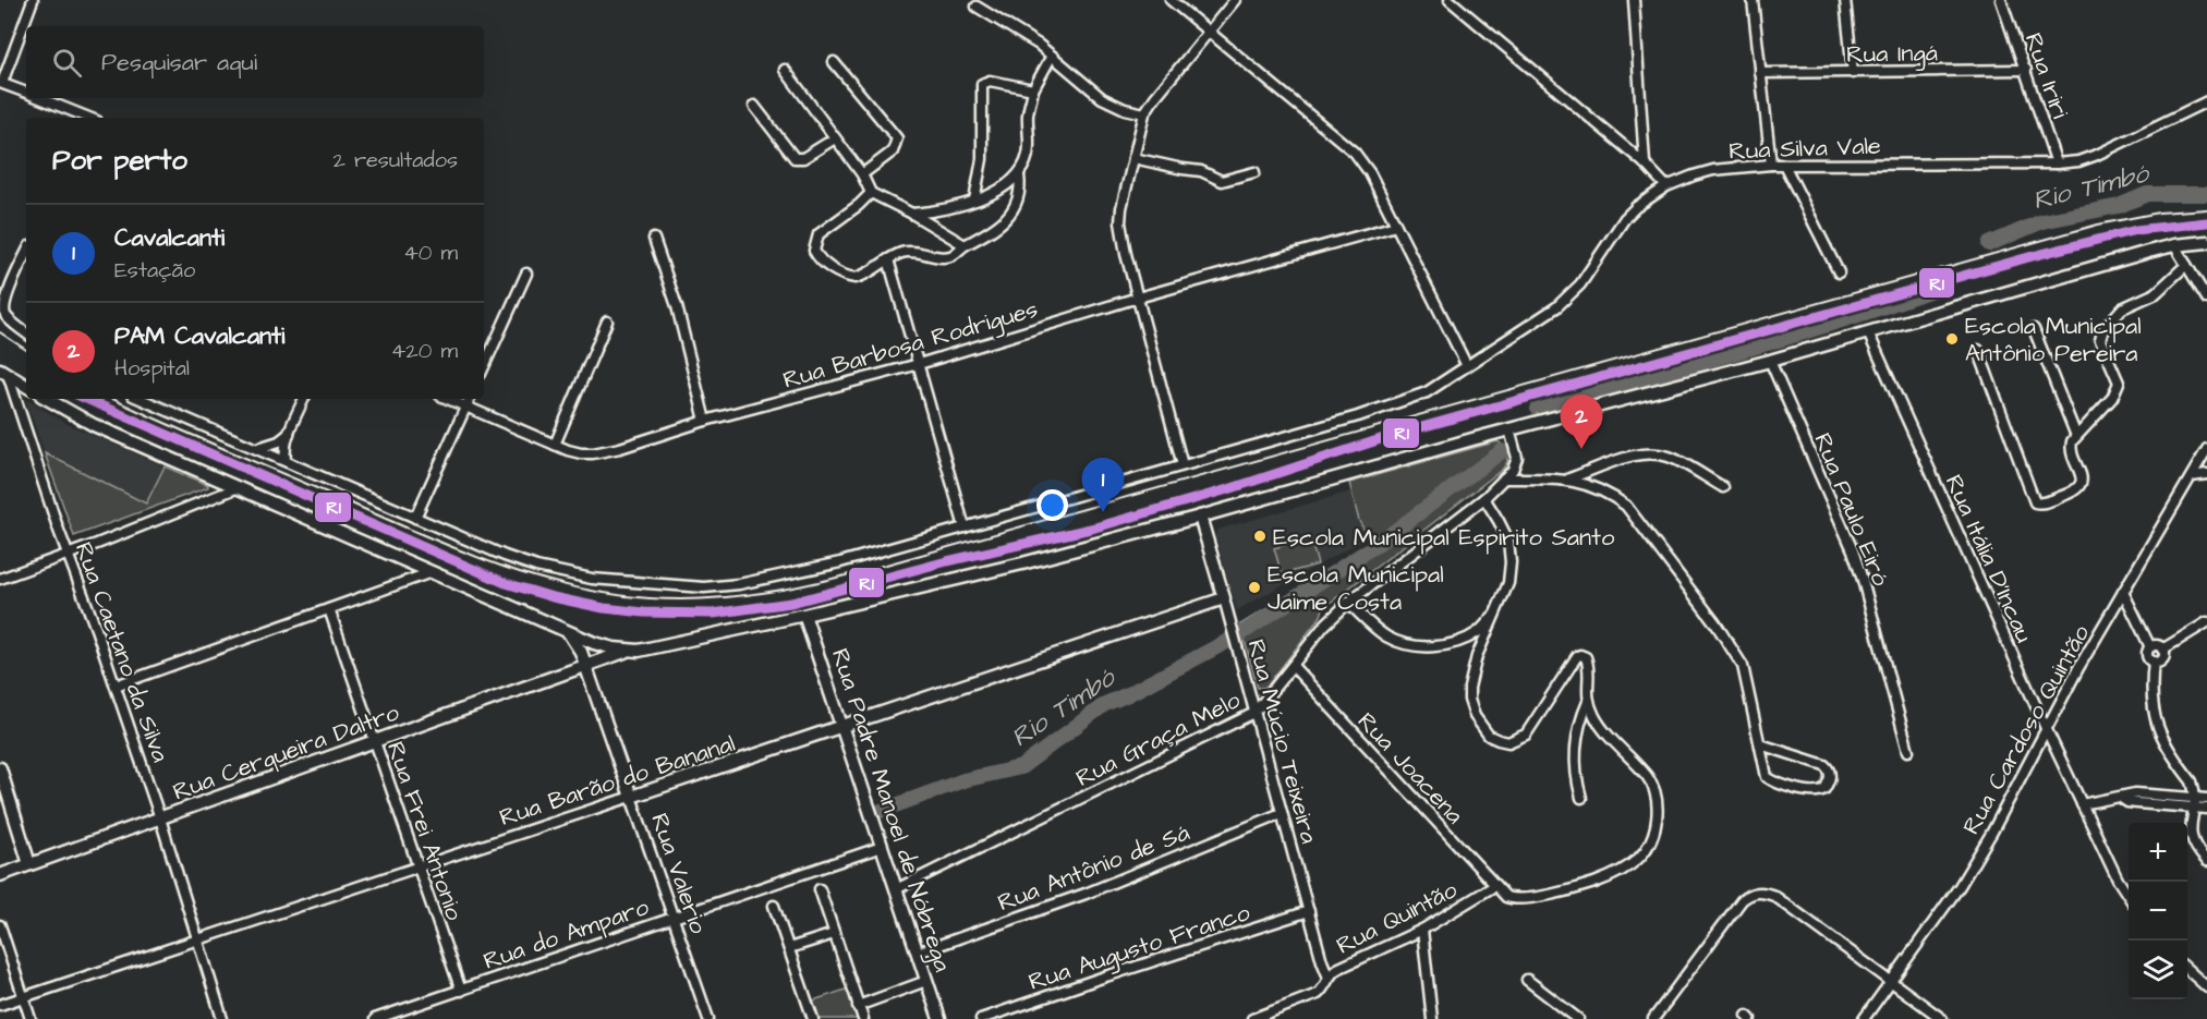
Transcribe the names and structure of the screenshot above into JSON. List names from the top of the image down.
{
  "streets": {
    "main road": [
      "Rua Múcio Teixeira",
      "Rua Cerqueira Daltro",
      "Rua Barão do Bananal",
      "Rua Padre Manoel de Nóbrega",
      "Rua Valerio"
    ],
    "street": [
      "Rua Ingá",
      "Rua Iriri",
      "Rua Silva Vale",
      "Rua Barbosa Rodrigues",
      "Rua Paulo Eiró",
      "Rua Itália D'Incau",
      "Rua Caetano da Silva",
      "Rua Cardoso Quintão",
      "Rua Graça Melo",
      "Rua Joacena",
      "Rua Frei Antonio",
      "Rua Antônio de Sá",
      "Rua Quintão",
      "Rua do Amparo",
      "Rua Augusto Franco"
    ]
  },
  "crossings": [
    ["Rua Ingá", "Rua Iriri"],
    ["Rua Iriri", "Rua Silva Vale"],
    ["Rua Itália D'Incau", "Rua Cardoso Quintão"],
    ["Rua Caetano da Silva", "Rua Cerqueira Daltro"],
    ["Rua Caetano da Silva", "Rua Barão do Bananal"],
    ["Rua Graça Melo", "Rua Múcio Teixeira"],
    ["Rua Graça Melo", "Rua Joacena"],
    ["Rua Graça Melo", "Rua Padre Manoel de Nóbrega"],
    ["Rua Múcio Teixeira", "Rua Barão do Bananal"],
    ["Rua Múcio Teixeira", "Rua Antônio de Sá"],
    ["Rua Múcio Teixeira", "Rua Quintão"],
    ["Rua Múcio Teixeira", "Rua Augusto Franco"],
    ["Rua Cerqueira Daltro", "Rua Frei Antonio"],
    ["Rua Cerqueira Daltro", "Rua Valerio"],
    ["Rua Joacena", "Rua Quintão"],
    ["Rua Barão do Bananal", "Rua Padre Manoel de Nóbrega"],
    ["Rua Barão do Bananal", "Rua Frei Antonio"],
    ["Rua Barão do Bananal", "Rua Valerio"],
    ["Rua Padre Manoel de Nóbrega", "Rua Antônio de Sá"],
    ["Rua Padre Manoel de Nóbrega", "Rua do Amparo"],
    ["Rua Frei Antonio", "Rua do Amparo"],
    ["Rua Valerio", "Rua do Amparo"]
  ],
  "water": ["Rio Timbó"],
  "places": ["Escola Municipal Antônio Pereira", "Escola Municipal Espirito Santo", "Escola Municipal Jaime Costa"],
  "lines": ["transit line R1"],
  "page": {
    "search": "Pesquisar aqui",
    "heading": ["Por perto", "2 resultados"],
    "list": [
      {
        "mark": "1",
        "name": "Cavalcanti",
        "note": "Estação",
        "value": "40 m"
      },
      {
        "mark": "2",
        "name": "PAM Cavalcanti",
        "note": "Hospital",
        "value": "420 m"
      }
    ],
    "pins": ["2", "1"],
    "map_buttons": ["+", "−"]
  }
}
